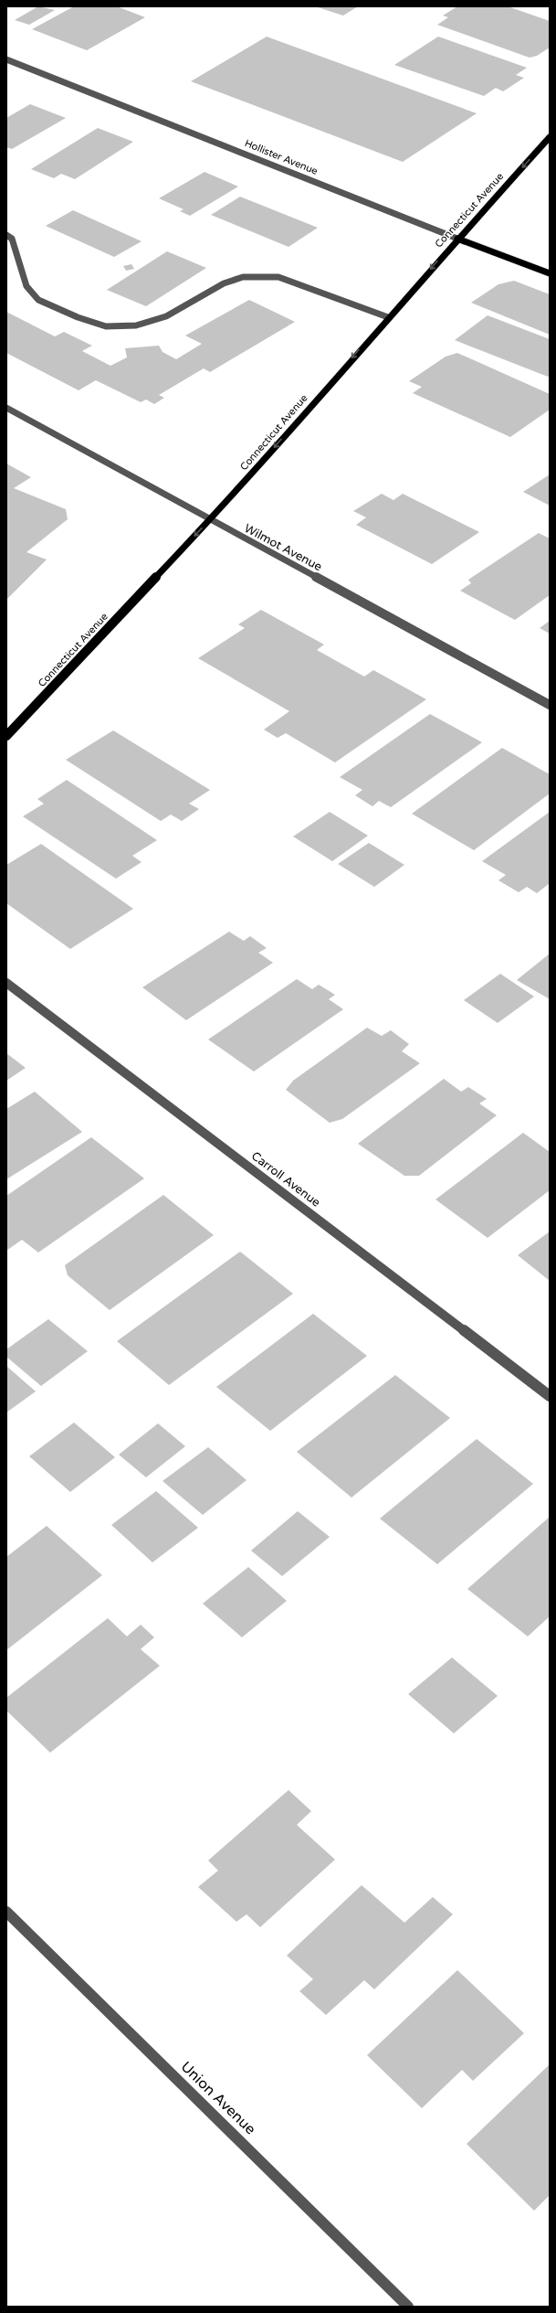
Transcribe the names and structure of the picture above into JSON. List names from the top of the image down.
{
  "streets": {
    "main road": ["Hollister Avenue", "Connecticut Avenue"],
    "street": ["Wilmot Avenue", "Carroll Avenue", "Union Avenue"]
  },
  "crossings": [
    ["Hollister Avenue", "Connecticut Avenue"],
    ["Connecticut Avenue", "Wilmot Avenue"]
  ],
  "one_way": ["Connecticut Avenue"]
}
